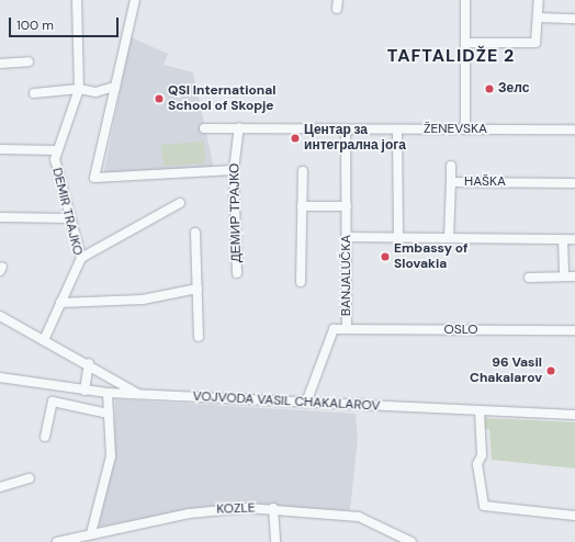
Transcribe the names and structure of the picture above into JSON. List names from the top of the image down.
{
  "streets": {
    "street": [
      "ŽENEVSKA",
      "HAŠKA",
      "DEMIR TRAJKO",
      "ДЕМИР ТРАЈКО",
      "BANJALUČKA",
      "OSLO",
      "VOJVODA VASIL CHAKALAROV",
      "KOZLE"
    ]
  },
  "crossings": [
    ["ŽENEVSKA", "ДЕМИР ТРАЈКО"],
    ["ŽENEVSKA", "BANJALUČKA"],
    ["BANJALUČKA", "OSLO"],
    ["BANJALUČKA", "VOJVODA VASIL CHAKALAROV"]
  ],
  "districts": ["TAFTALIDŽE 2"],
  "places": [
    "Зелс",
    "QSI International School of Skopje",
    "Центар за интегрална јога",
    "Embassy of Slovakia",
    "96 Vasil Chakalarov"
  ],
  "scale_bar": "100 m"
}
